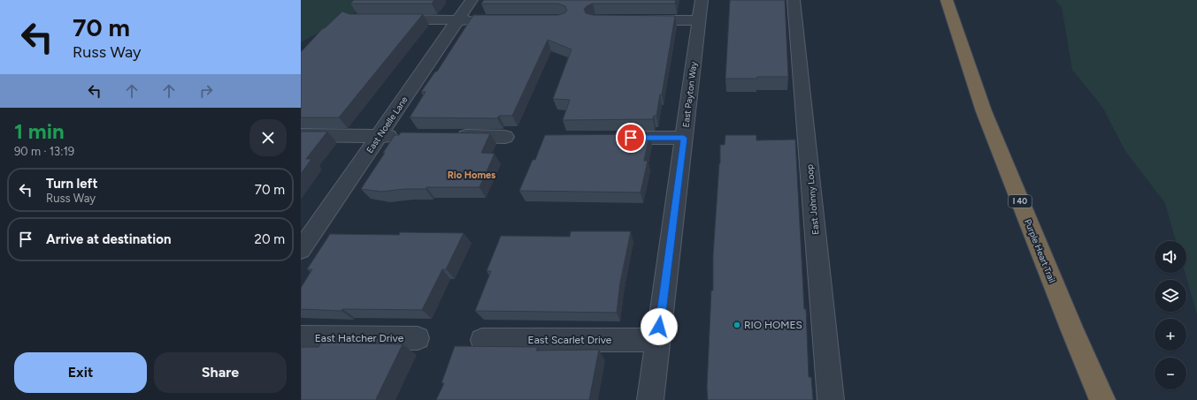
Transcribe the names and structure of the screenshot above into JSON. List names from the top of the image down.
{
  "streets": {
    "highway": ["I 40", "Purple Heart Trail"],
    "street": [
      "East Payton Way",
      "East Noelle Lane",
      "East Johnny Loop",
      "East Hatcher Drive",
      "East Scarlet Drive"
    ]
  },
  "crossings": [
    ["East Payton Way", "East Scarlet Drive"]
  ],
  "districts": ["Rio Homes"],
  "places": ["RIO HOMES"],
  "page": {
    "turn": ["70 m", "Russ Way"],
    "heading": ["1 min", "90 m · 13:19"],
    "list": [
      {
        "name": "Turn left",
        "note": "Russ Way",
        "value": "70 m"
      },
      {
        "name": "Arrive at destination",
        "value": "20 m"
      }
    ],
    "map_buttons": ["+", "−"],
    "buttons": ["Exit", "Share"]
  }
}
